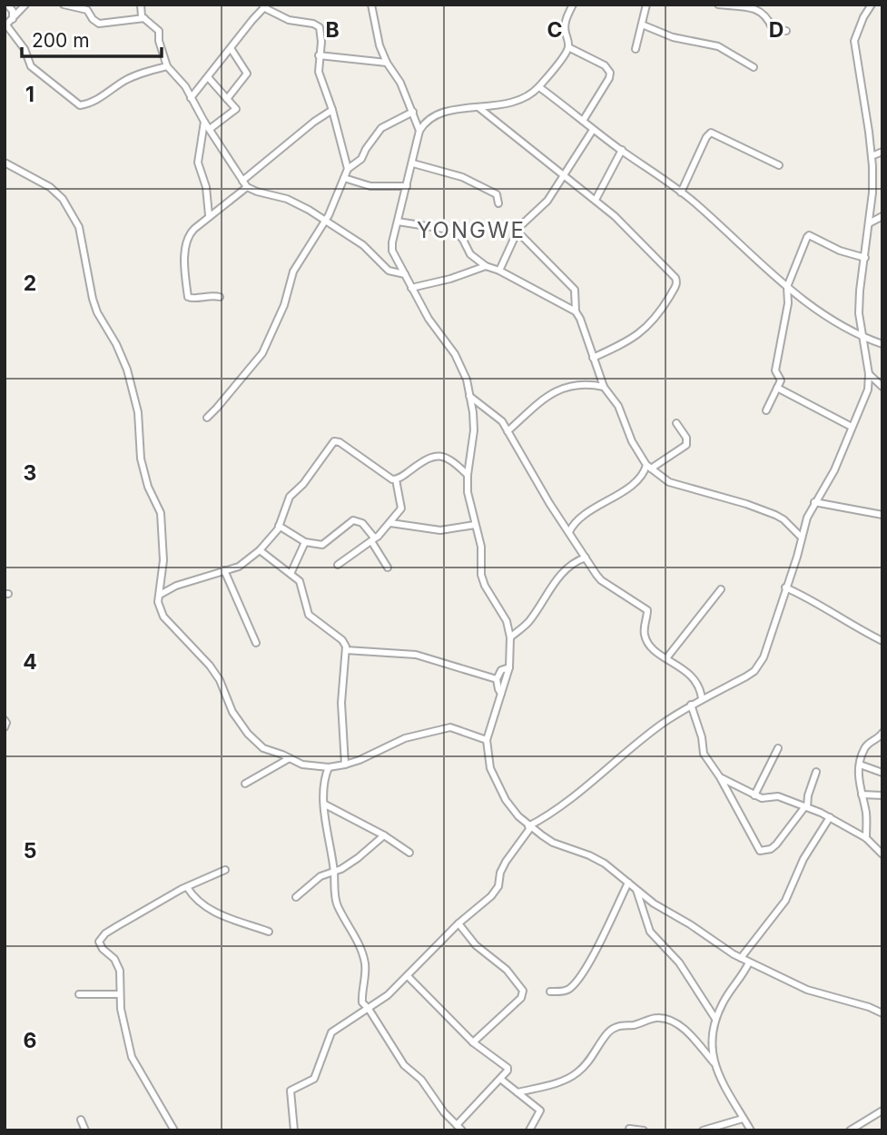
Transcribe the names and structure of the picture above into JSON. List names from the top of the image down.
{
  "districts": ["YONGWE"],
  "scale_bar": "200 m",
  "grid": {
    "columns": ["B", "C", "D"],
    "rows": [
      "1",
      "2",
      "3",
      "4",
      "5",
      "6"
    ]
  }
}
